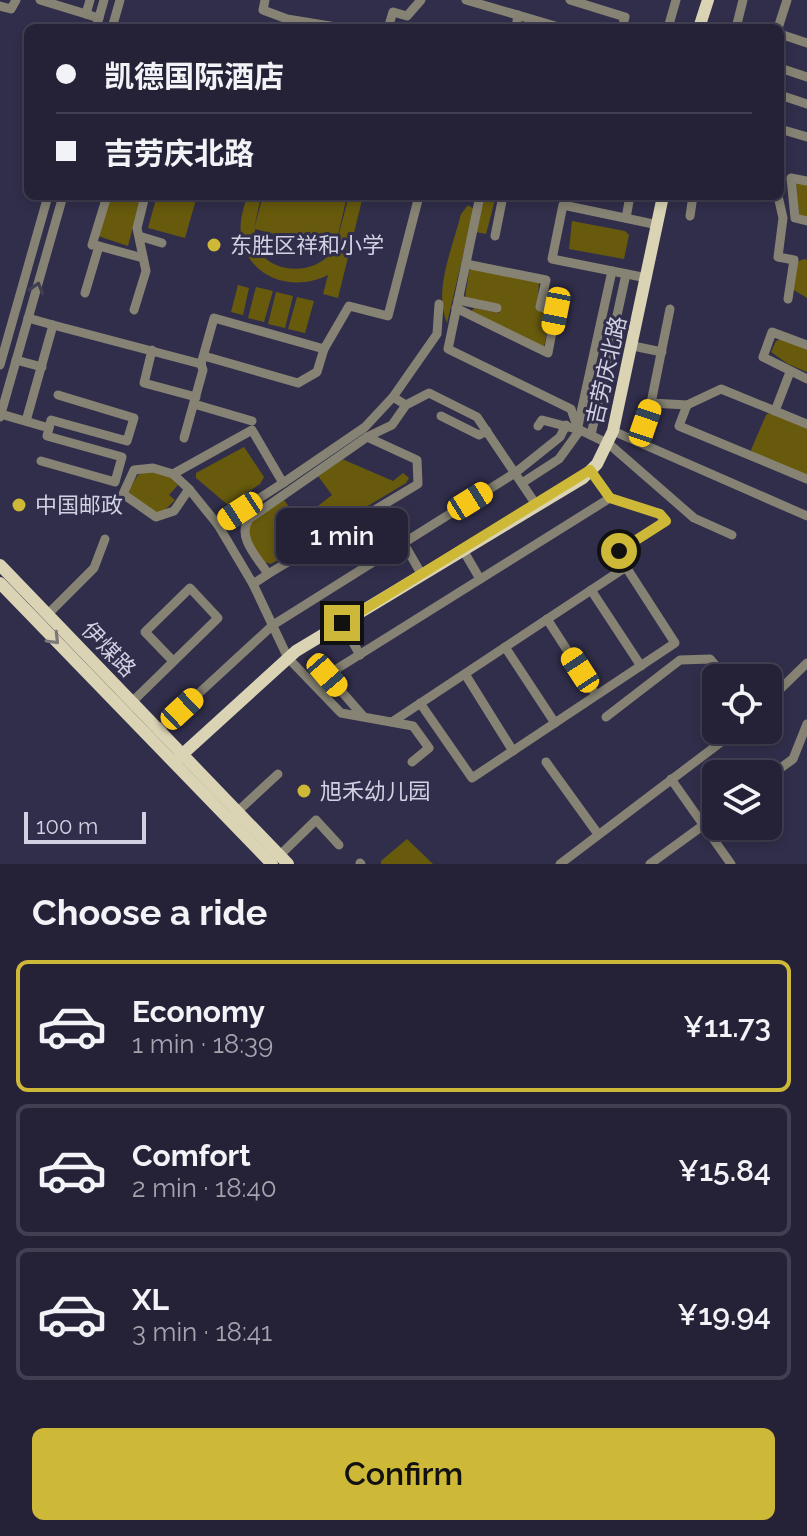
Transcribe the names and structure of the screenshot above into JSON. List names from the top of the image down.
{
  "streets": {
    "main road": ["吉劳庆北路", "伊煤路"]
  },
  "crossings": [
    ["吉劳庆北路", "伊煤路"]
  ],
  "places": ["东胜区祥和小学", "中国邮政", "旭禾幼儿园"],
  "scale_bar": "100 m",
  "page": {
    "banner": ["凯德国际酒店", "吉劳庆北路"],
    "bubble": "1 min",
    "scale": "100 m",
    "heading": "Choose a ride",
    "list": [
      {
        "name": "Economy",
        "note": "1 min · 18:39",
        "value": "¥11.73"
      },
      {
        "name": "Comfort",
        "note": "2 min · 18:40",
        "value": "¥15.84"
      },
      {
        "name": "XL",
        "note": "3 min · 18:41",
        "value": "¥19.94"
      }
    ],
    "buttons": "Confirm"
  }
}
